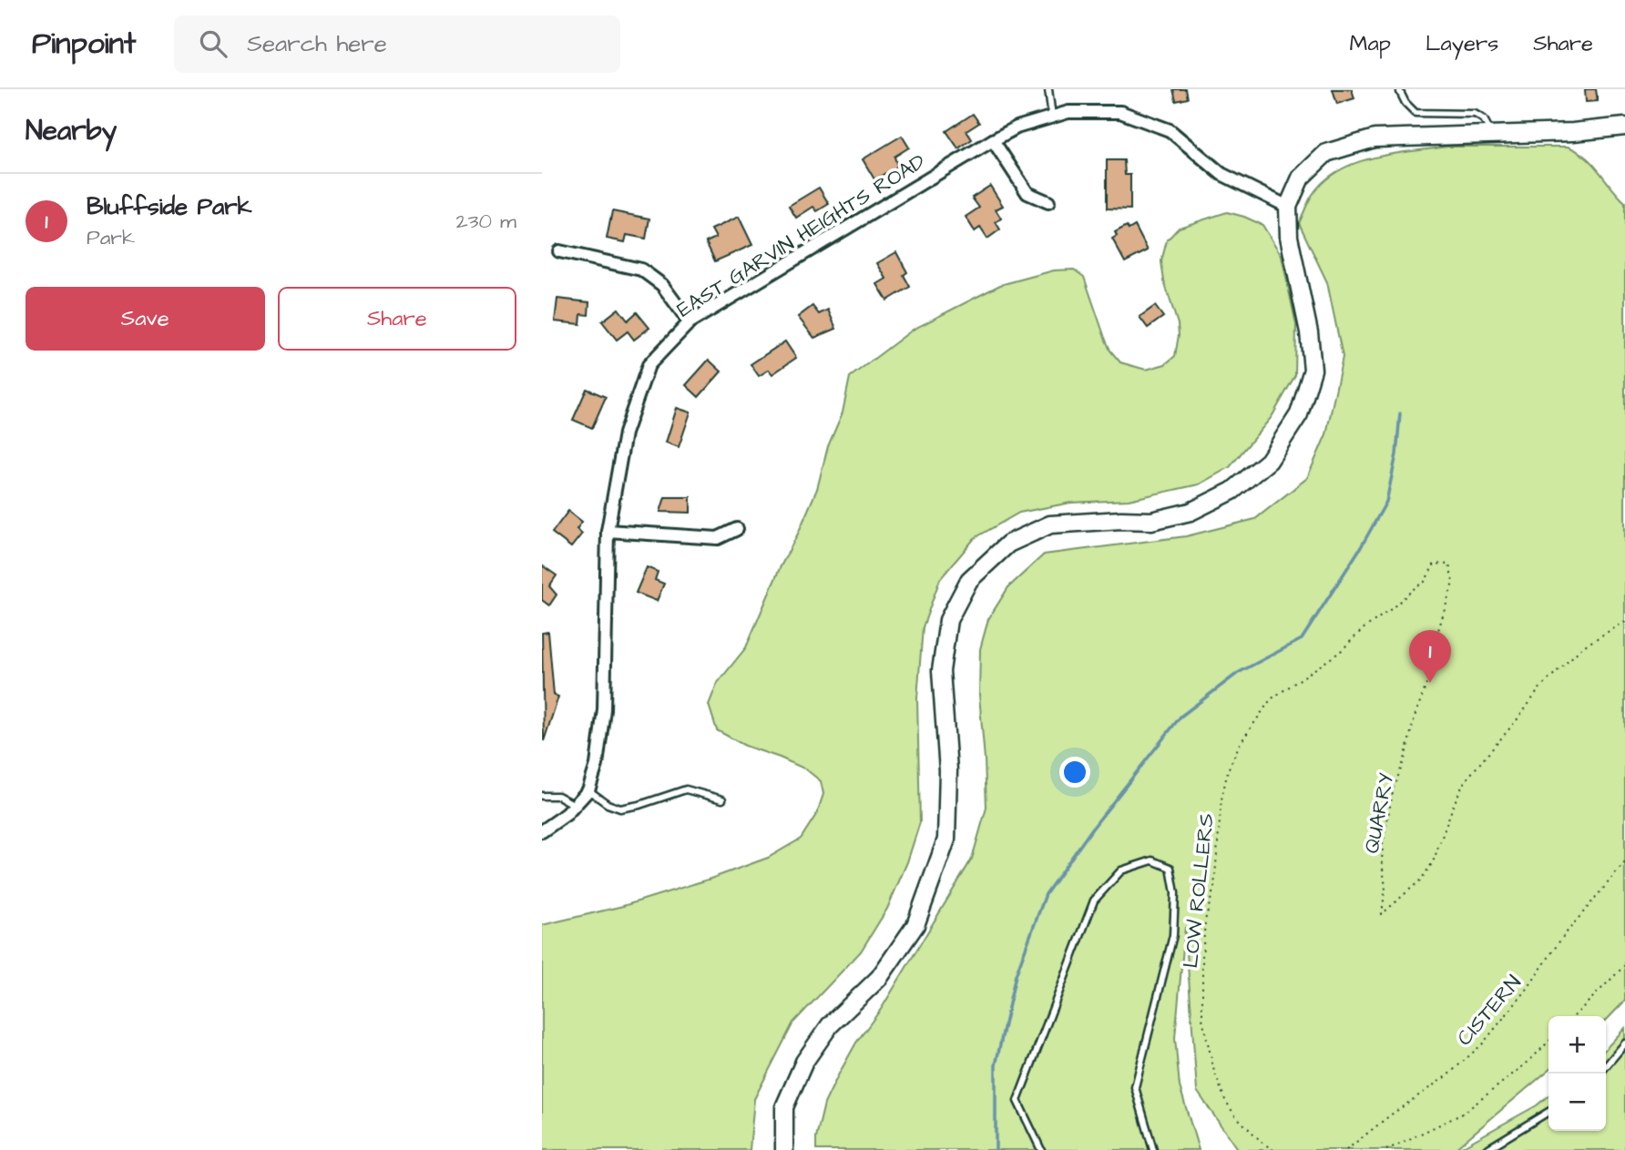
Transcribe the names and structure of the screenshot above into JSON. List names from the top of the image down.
{
  "streets": {
    "street": ["EAST GARVIN HEIGHTS ROAD"],
    "path": ["QUARRY", "LOW ROLLERS", "CISTERN"]
  },
  "crossings": [
    ["QUARRY", "LOW ROLLERS"]
  ],
  "page": {
    "header": "Pinpoint",
    "search": "Search here",
    "nav": ["Map", "Layers", "Share"],
    "heading": "Nearby",
    "list": [
      {
        "mark": "1",
        "name": "Bluffside Park",
        "note": "Park",
        "value": "230 m"
      }
    ],
    "buttons": ["Save", "Share"],
    "pins": "1",
    "map_buttons": ["+", "−"]
  }
}
